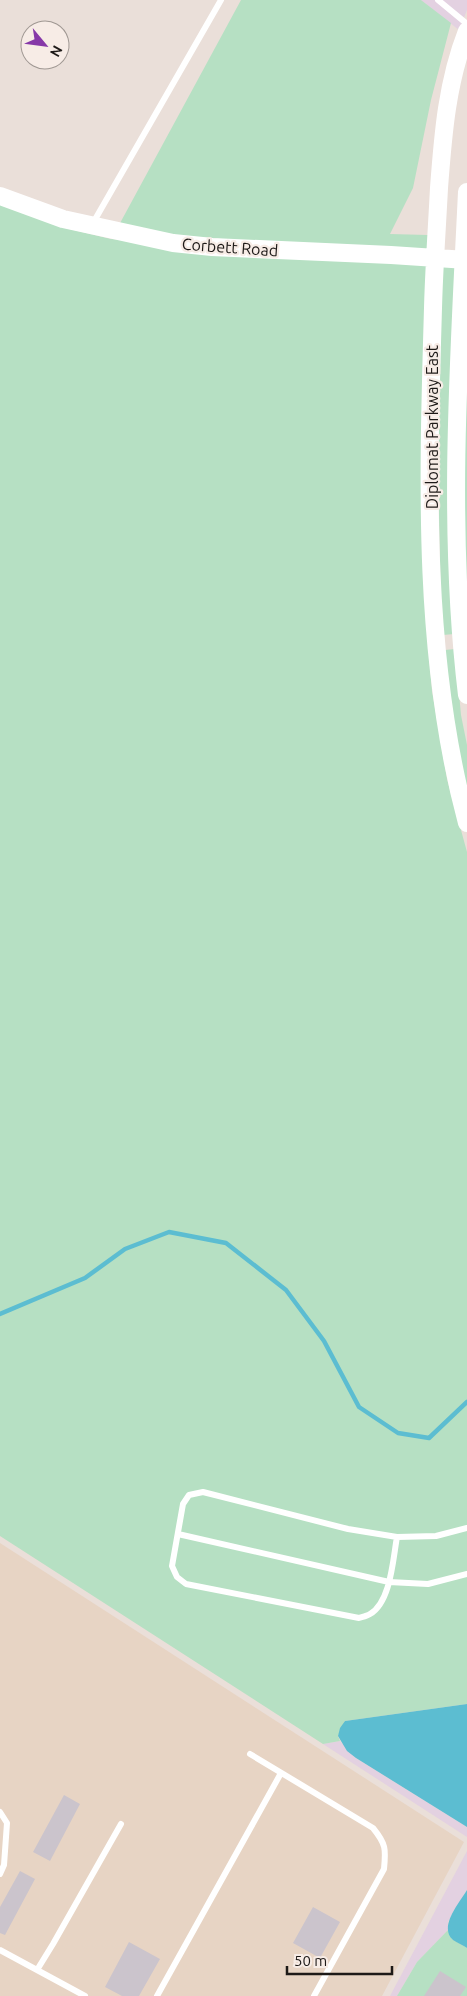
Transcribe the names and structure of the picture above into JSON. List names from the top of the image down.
{
  "streets": {
    "main road": ["Corbett Road", "Diplomat Parkway East"]
  },
  "crossings": [
    ["Corbett Road", "Diplomat Parkway East"]
  ],
  "scale_bar": "50 m",
  "north": "bottom right"
}
